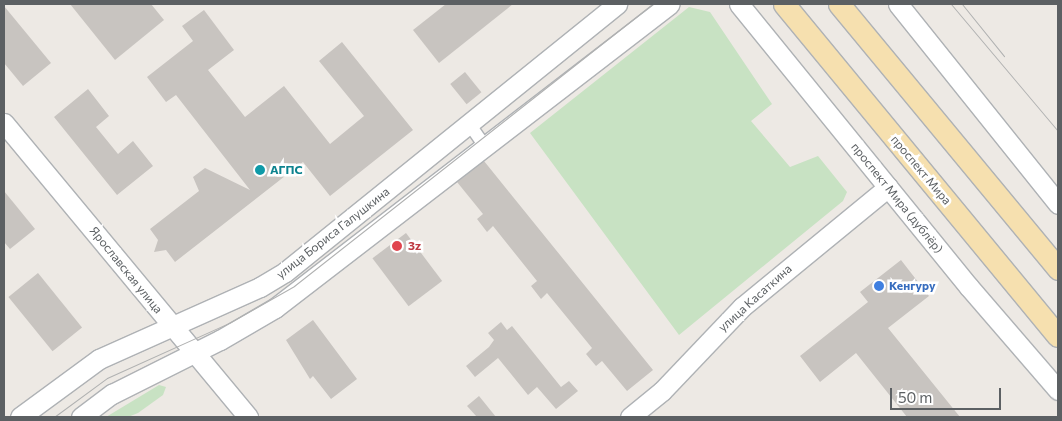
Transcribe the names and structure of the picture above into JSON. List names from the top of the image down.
{
  "streets": {
    "main road": [
      "проспект Мира",
      "проспект Мира (дублёр)",
      "улица Бориса Галушкина",
      "Ярославская улица",
      "улица Касаткина"
    ]
  },
  "crossings": [
    ["проспект Мира (дублёр)", "улица Касаткина"],
    ["улица Бориса Галушкина", "Ярославская улица"]
  ],
  "places": ["АГПС", "3z", "Кенгуру"],
  "scale_bar": "50 m"
}
